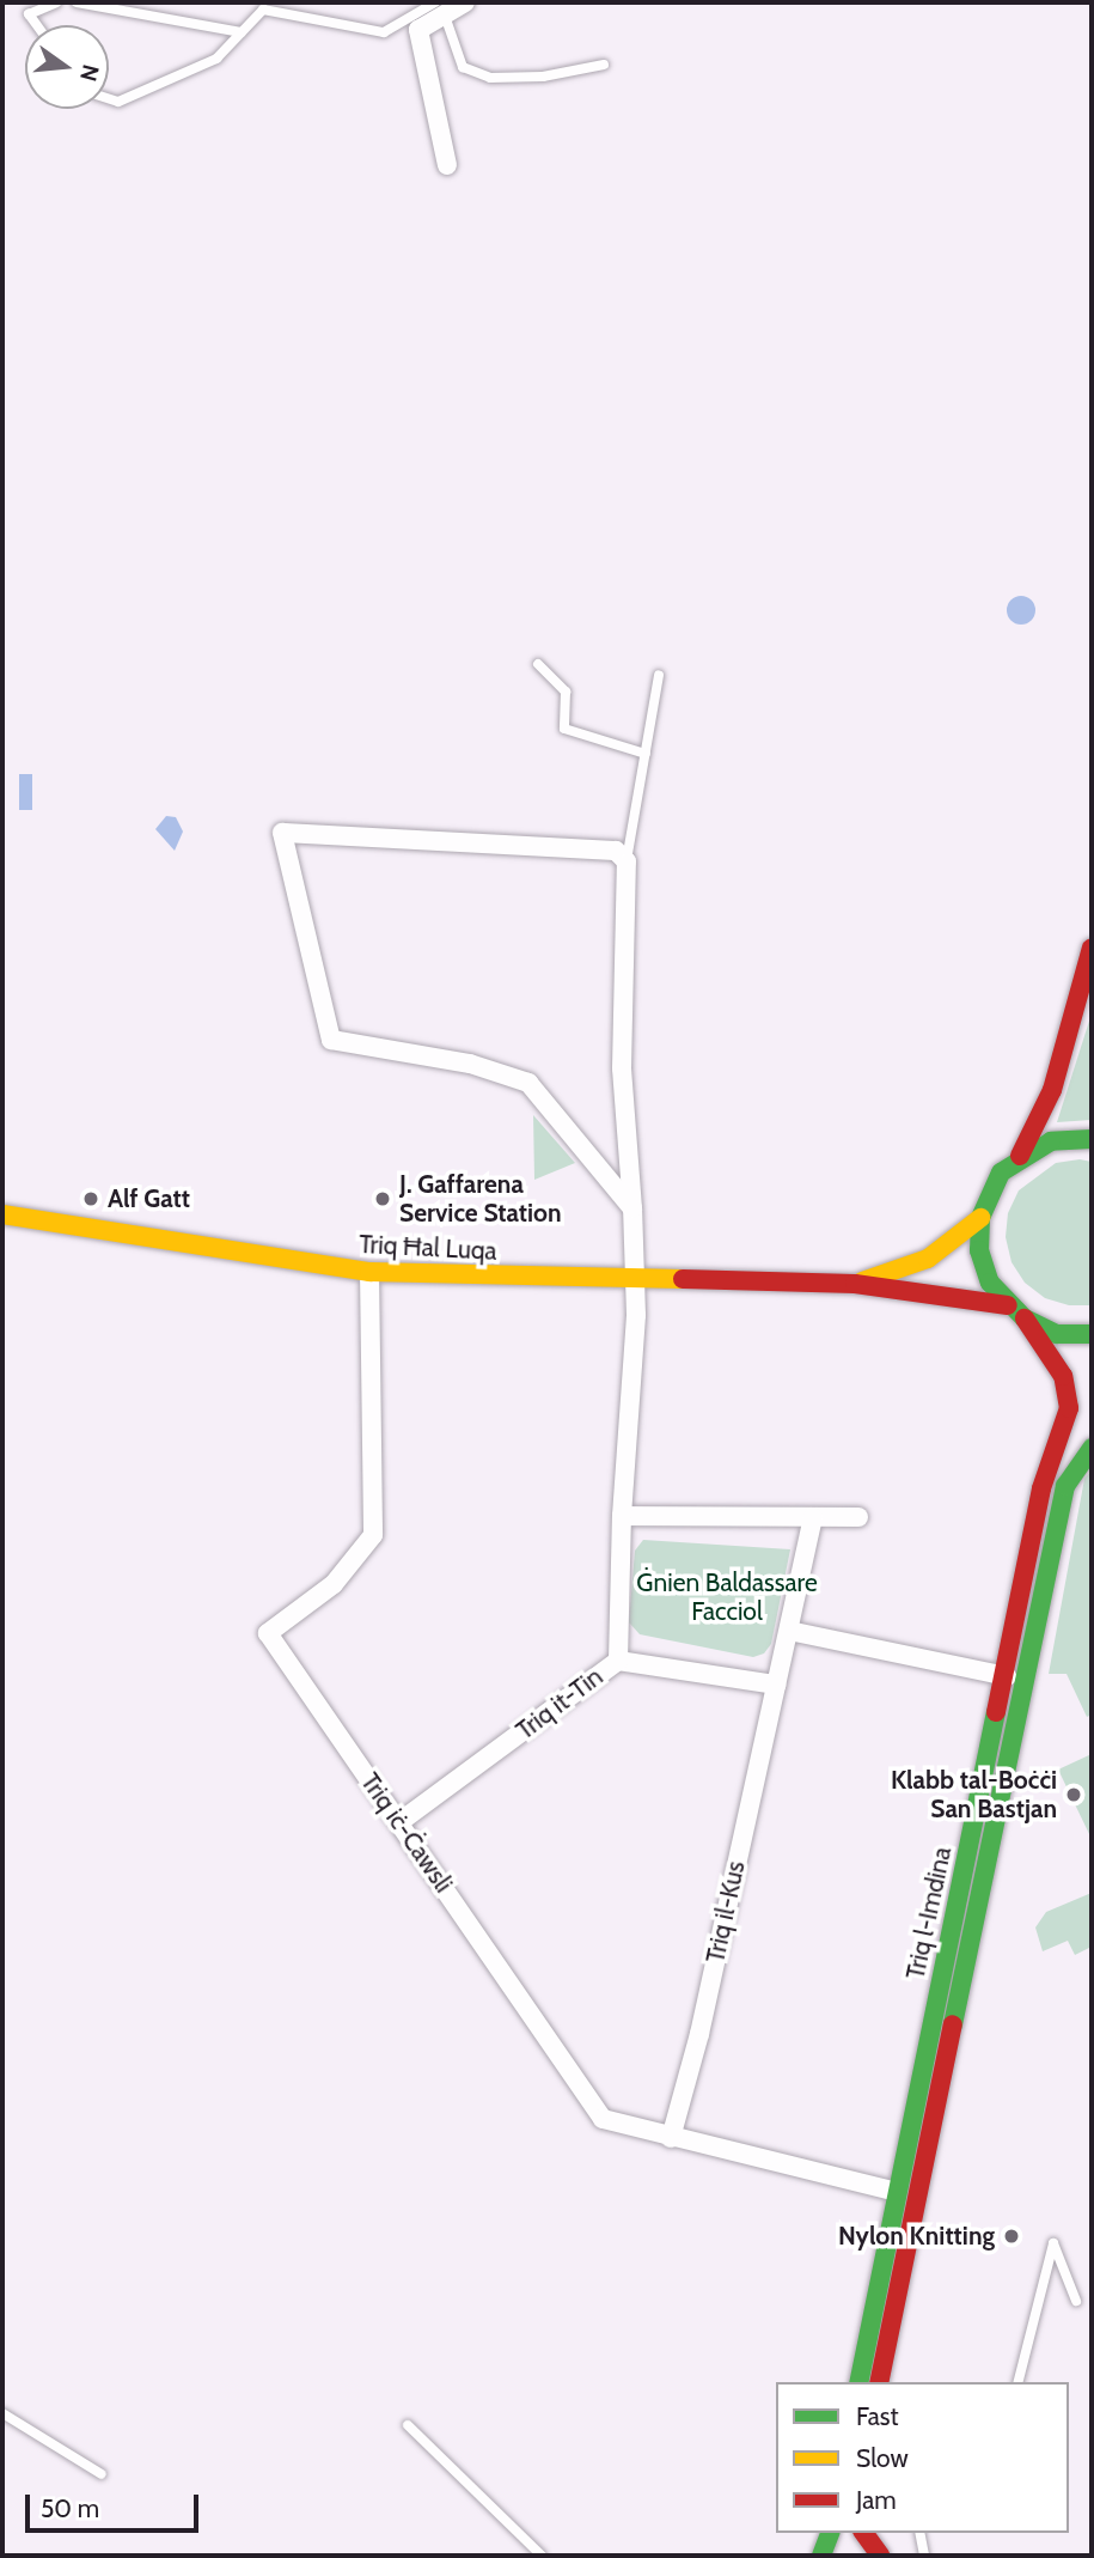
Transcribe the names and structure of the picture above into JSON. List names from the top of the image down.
{
  "streets": {
    "main road": ["Triq Ħal Luqa", "Triq l-Imdina"],
    "street": ["Triq it-Tin", "Triq iċ-Ċawsli", "Triq il-Kus"]
  },
  "crossings": [
    ["Triq Ħal Luqa", "Triq it-Tin"],
    ["Triq Ħal Luqa", "Triq iċ-Ċawsli"],
    ["Triq it-Tin", "Triq iċ-Ċawsli"],
    ["Triq iċ-Ċawsli", "Triq il-Kus"],
    ["Triq iċ-Ċawsli", "Triq l-Imdina"]
  ],
  "parks": ["Ġnien Baldassare Facciol"],
  "places": [
    "Alf Gatt",
    "J. Gaffarena Service Station",
    "Klabb tal-Boċċi San Bastjan",
    "Nylon Knitting"
  ],
  "legend": ["Fast", "Slow", "Jam"],
  "scale_bar": "50 m",
  "north": "right"
}
